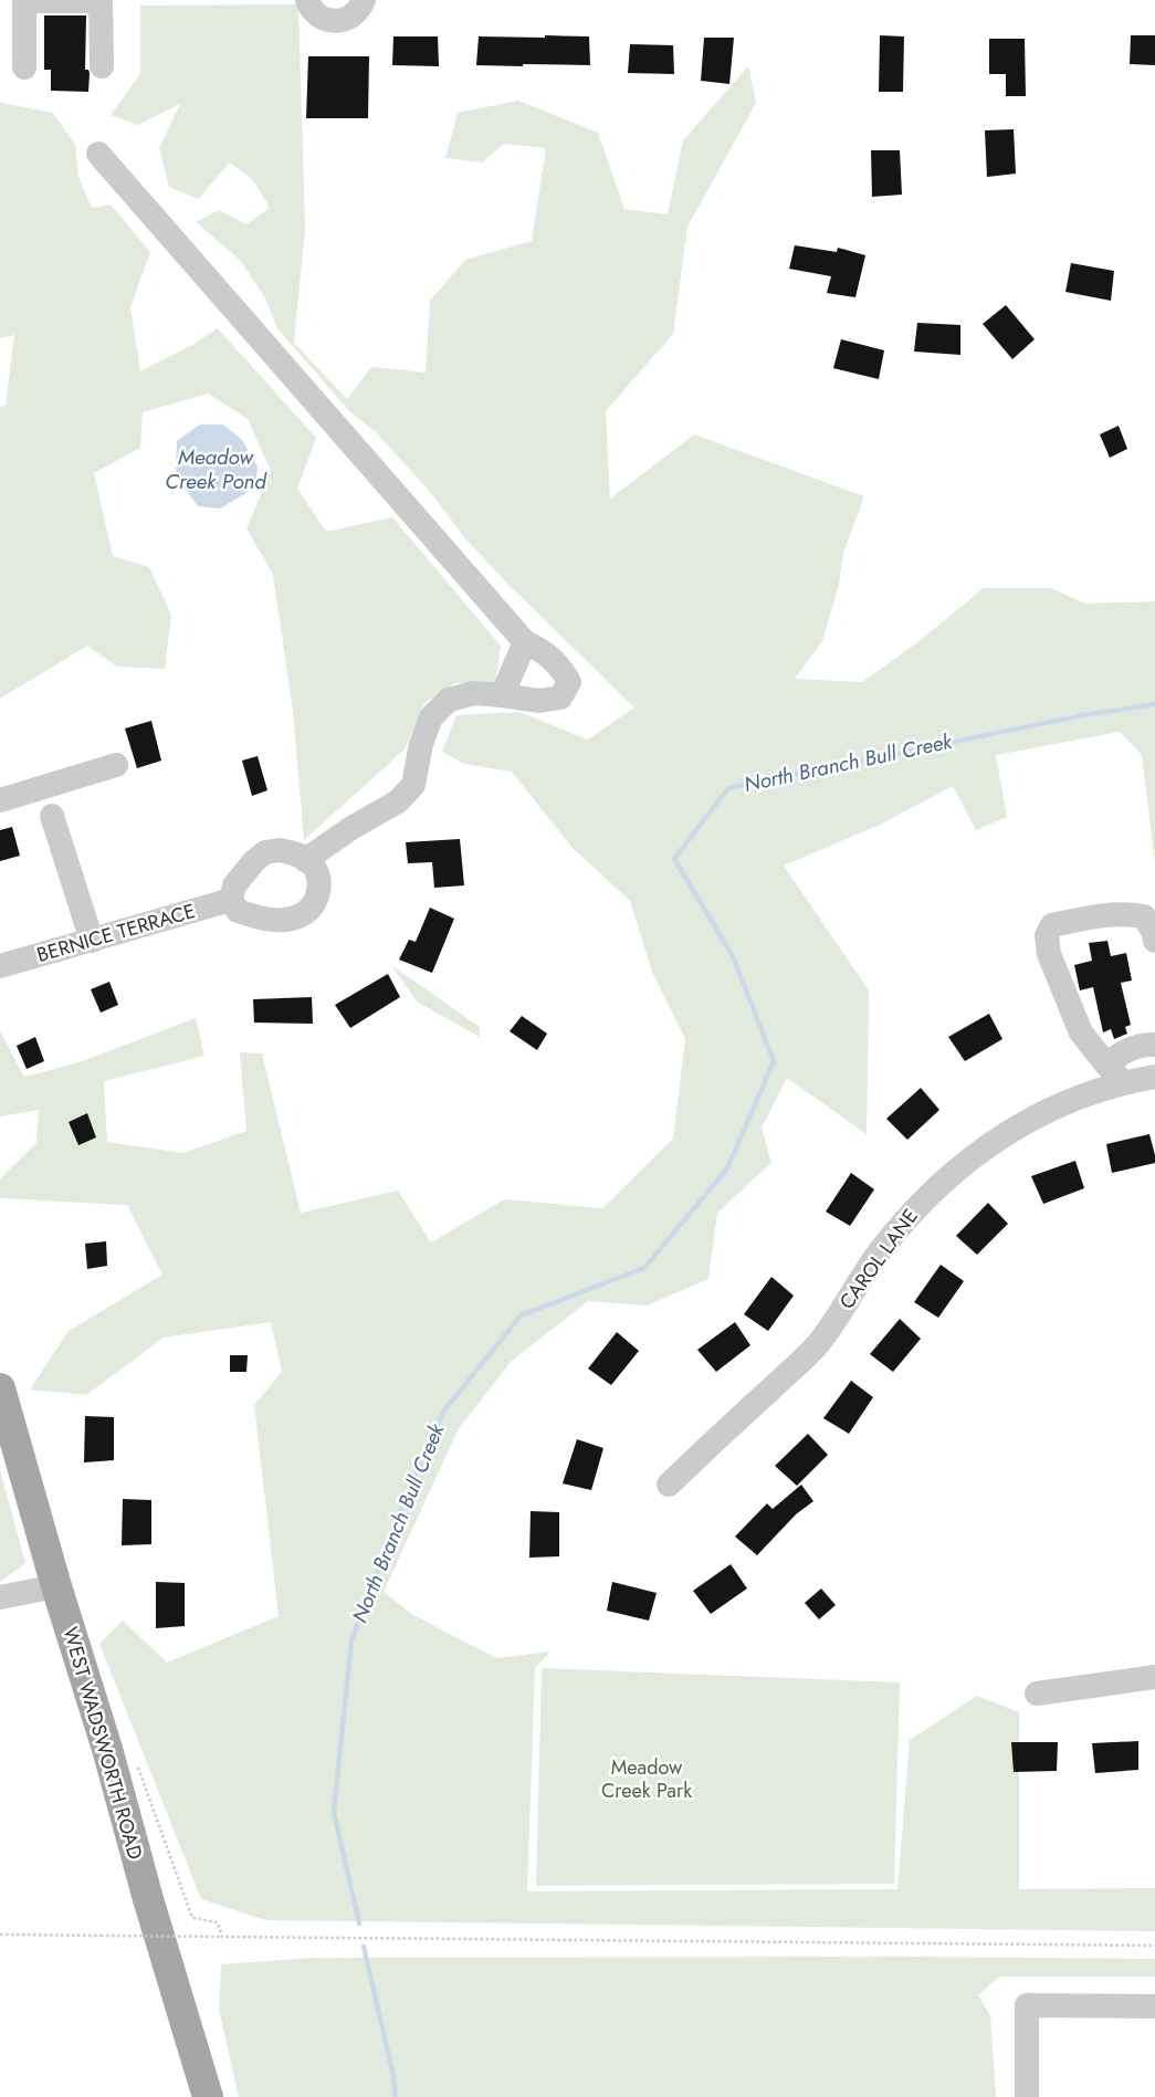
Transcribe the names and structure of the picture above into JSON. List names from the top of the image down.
{
  "streets": {
    "main road": ["WEST WADSWORTH ROAD"],
    "street": ["BERNICE TERRACE", "CAROL LANE"]
  },
  "water": ["Meadow Creek Pond", "North Branch Bull Creek"],
  "parks": ["Meadow Creek Park"]
}
